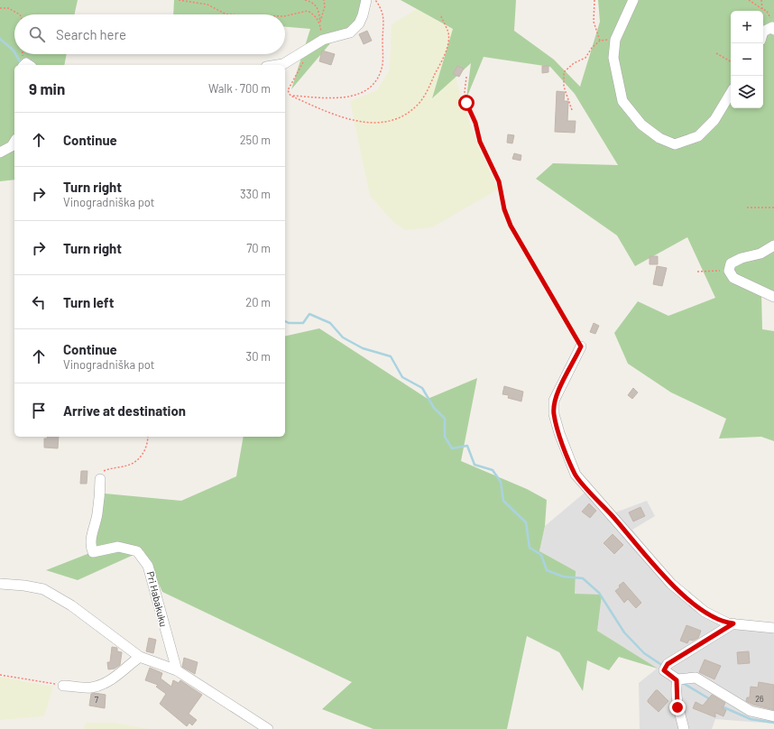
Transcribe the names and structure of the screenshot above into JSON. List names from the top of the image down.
{
  "streets": {
    "street": ["Pri Habakuku"]
  },
  "house_numbers": ["26", "7"],
  "page": {
    "map_buttons": ["+", "−"],
    "search": "Search here",
    "heading": ["9 min", "Walk · 700 m"],
    "list": [
      ["Continue", "250 m"],
      ["Turn right", "Vinogradniška pot", "330 m"],
      ["Turn right", "70 m"],
      ["Turn left", "20 m"],
      ["Continue", "Vinogradniška pot", "30 m"],
      "Arrive at destination"
    ]
  }
}
